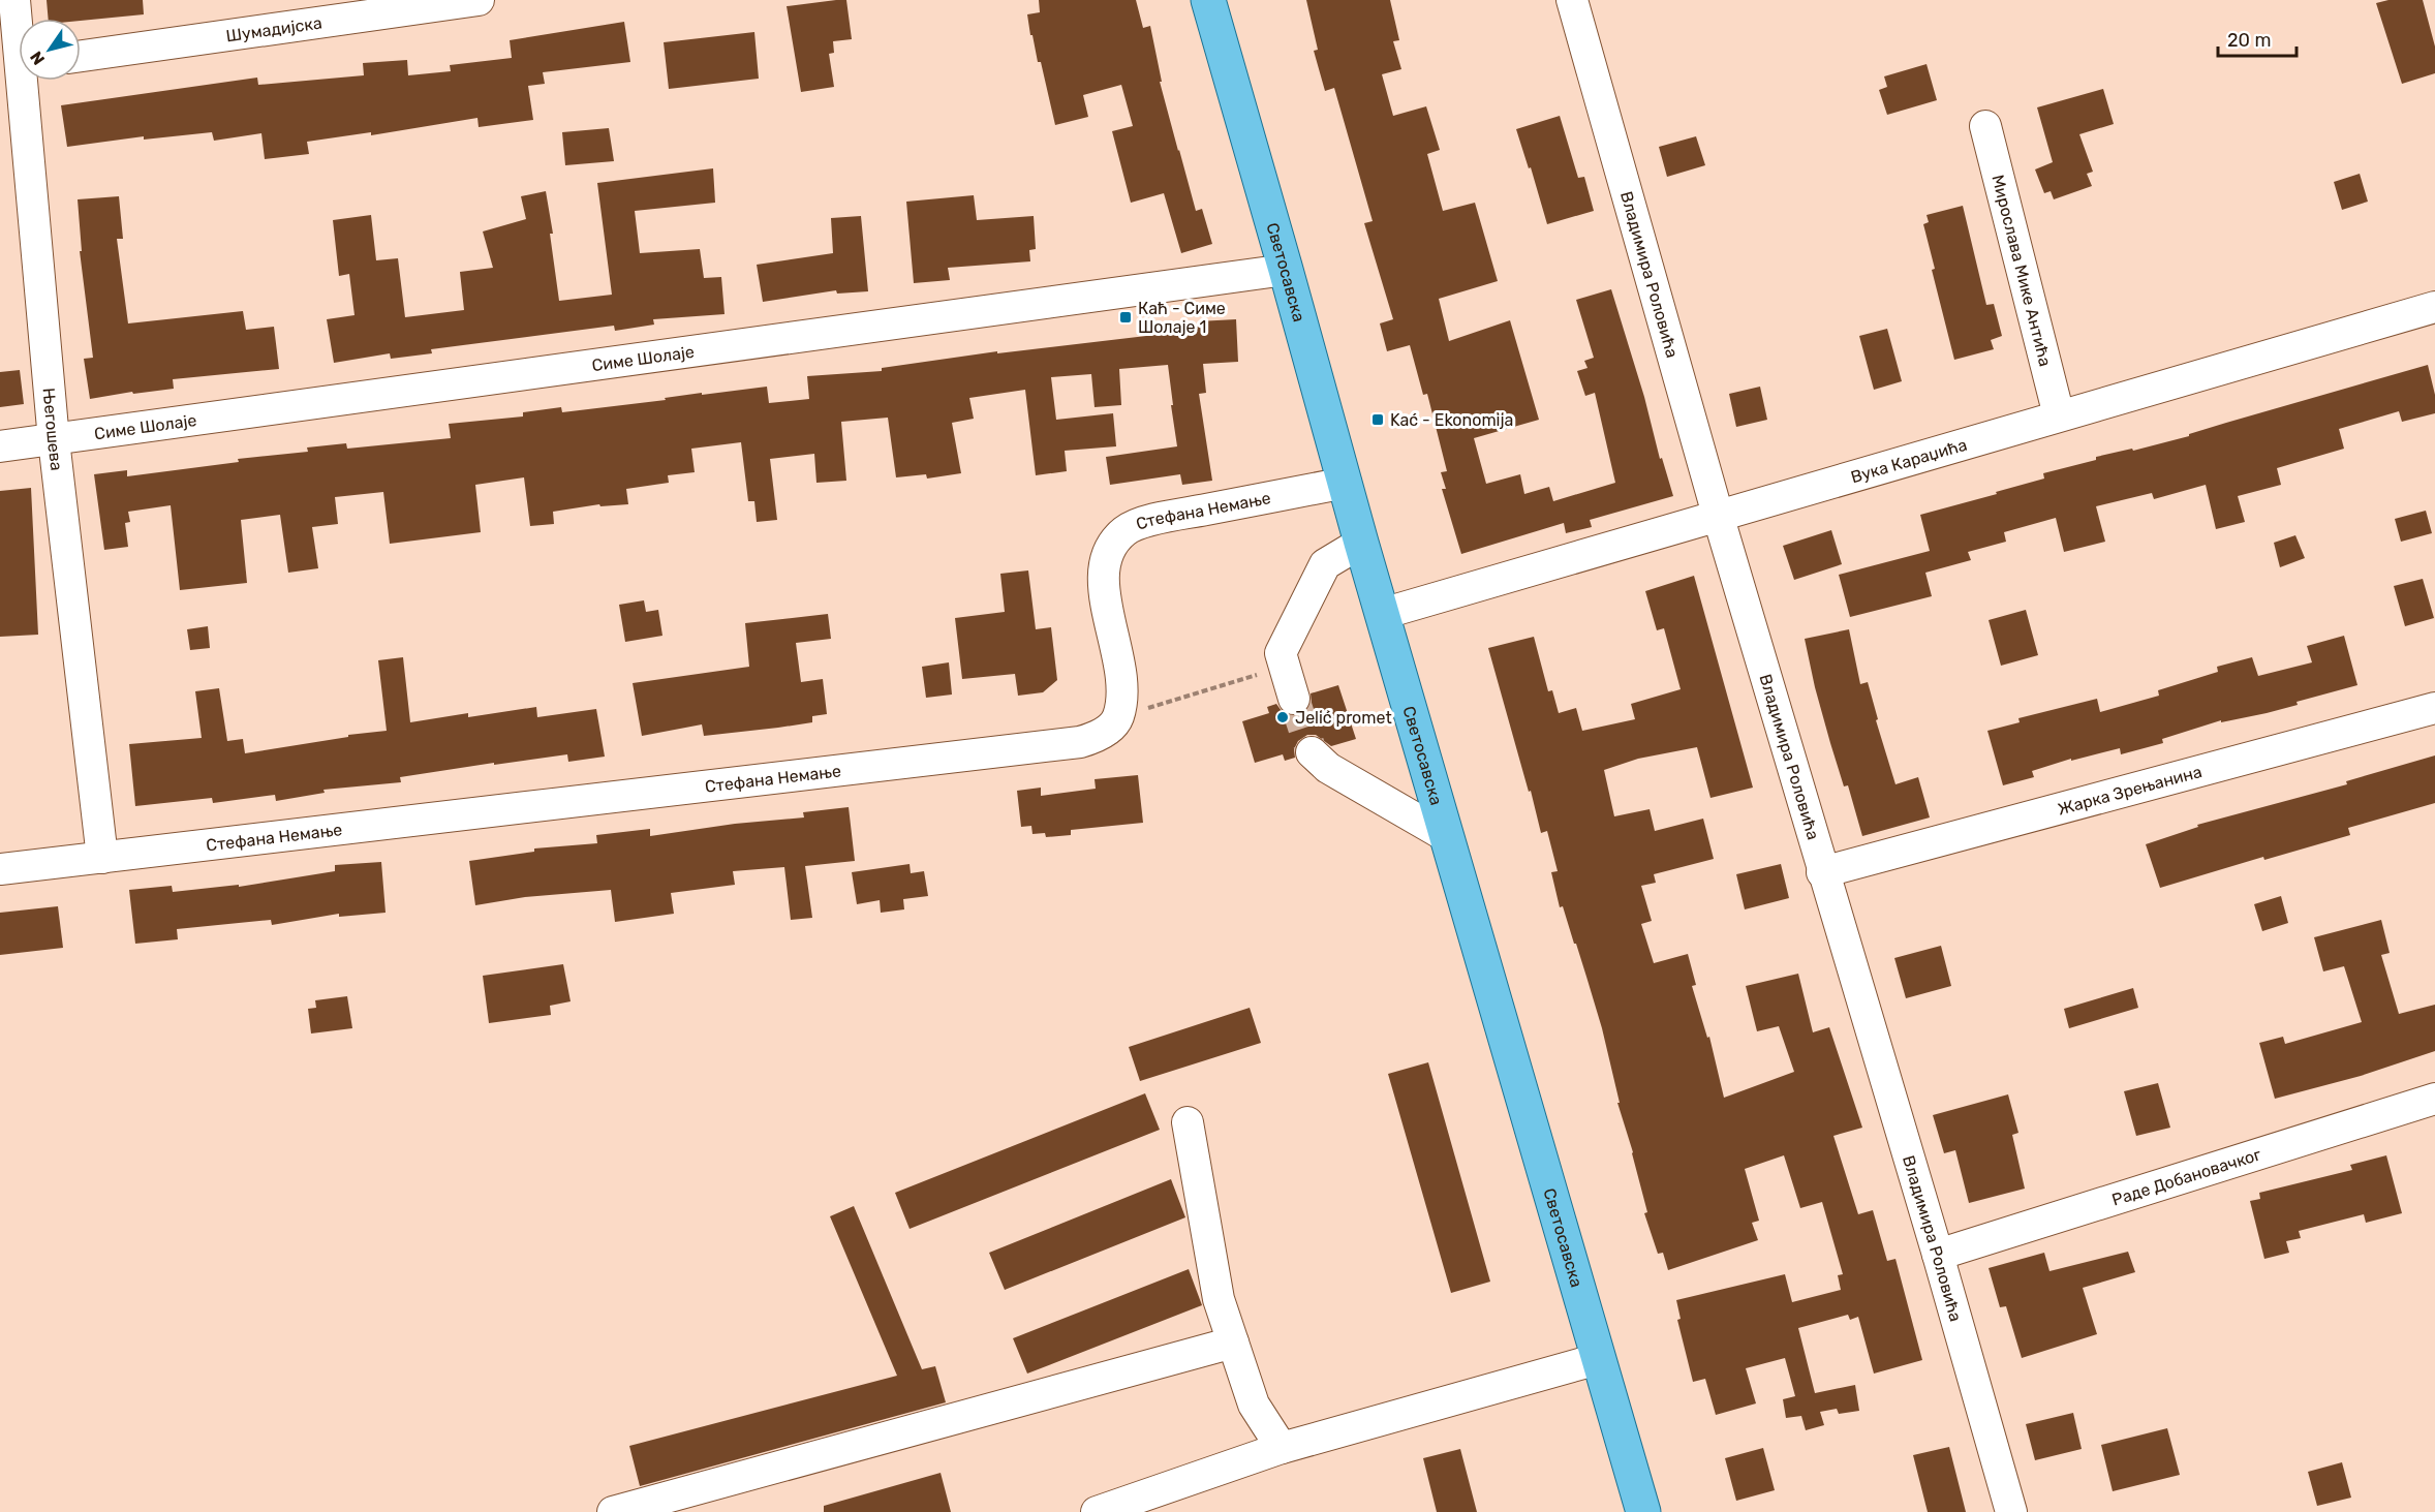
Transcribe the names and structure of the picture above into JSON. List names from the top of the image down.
{
  "streets": {
    "main road": ["Светосавска"],
    "street": [
      "Шумадијска",
      "Мирослава Мике Антића",
      "Владимира Роловића",
      "Симе Шолаје",
      "Његошева",
      "Вука Караџића",
      "Стефана Немање",
      "Жарка Зрењанина",
      "Раде Добановачког"
    ]
  },
  "crossings": [
    ["Мирослава Мике Антића", "Вука Караџића"],
    ["Светосавска", "Симе Шолаје"],
    ["Светосавска", "Вука Караџића"],
    ["Светосавска", "Стефана Немање"],
    ["Владимира Роловића", "Вука Караџића"],
    ["Владимира Роловића", "Жарка Зрењанина"],
    ["Владимира Роловића", "Раде Добановачког"],
    ["Симе Шолаје", "Његошева"],
    ["Његошева", "Стефана Немање"]
  ],
  "places": {
    "transit": ["Каћ - Симе Шолаје 1", "Kać - Ekonomija"],
    "other": ["Jelić promet"]
  },
  "scale_bar": "20 m",
  "north": "bottom left"
}
